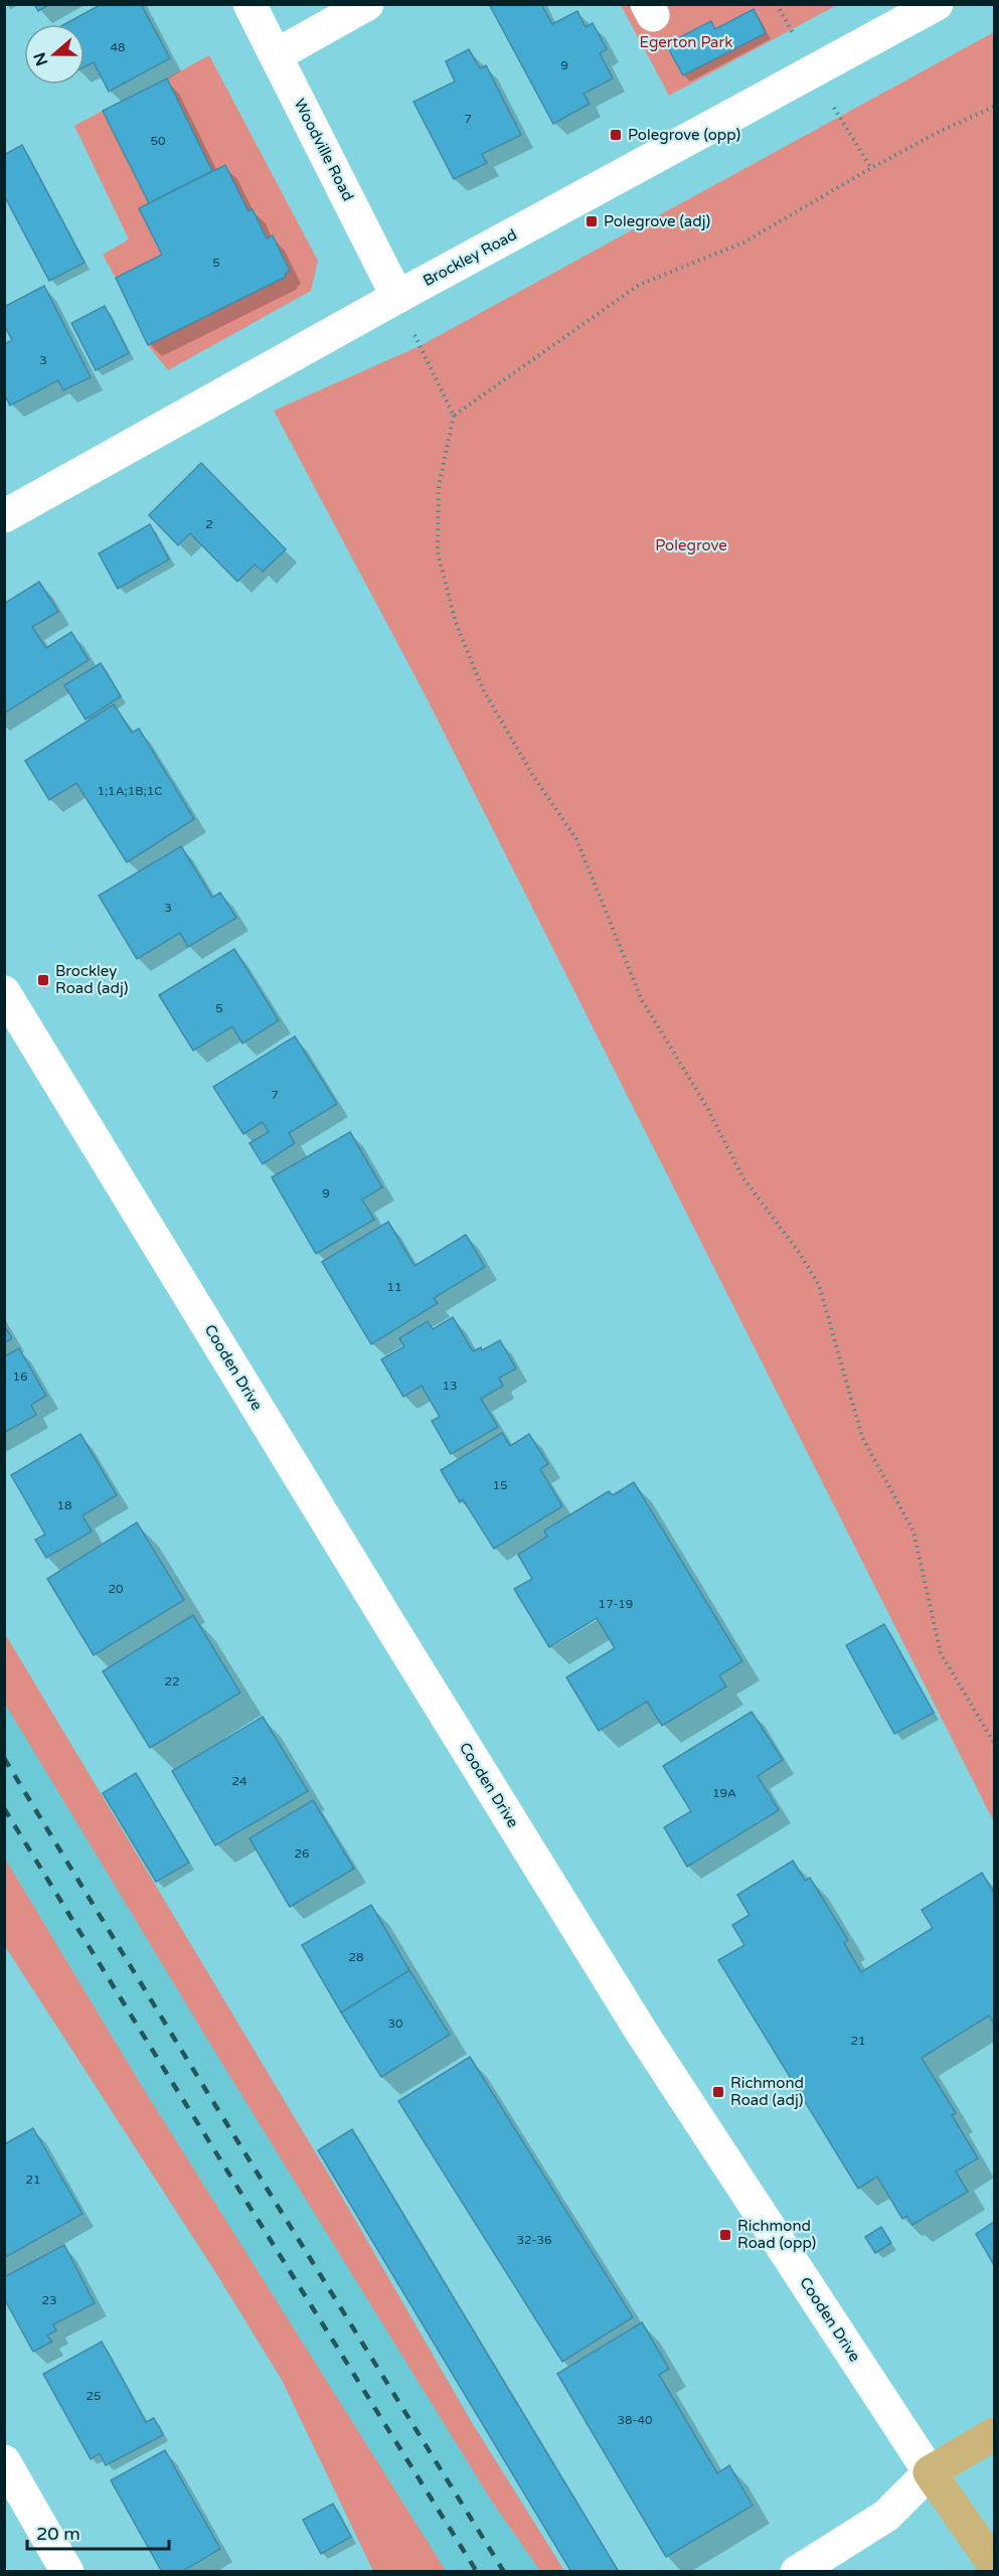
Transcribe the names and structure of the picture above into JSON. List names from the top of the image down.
{
  "streets": {
    "main road": ["Cooden Drive"],
    "street": ["Woodville Road", "Brockley Road"]
  },
  "crossings": [
    ["Woodville Road", "Brockley Road"]
  ],
  "parks": ["Egerton Park", "Polegrove"],
  "places": {
    "transit": [
      "Polegrove (opp)",
      "Polegrove (adj)",
      "Brockley Road (adj)",
      "Richmond Road (adj)",
      "Richmond Road (opp)"
    ]
  },
  "house_numbers": [
    "48",
    "9",
    "7",
    "50",
    "5",
    "3",
    "2",
    "1;1A;1B;1C",
    "3",
    "5",
    "7",
    "9",
    "11",
    "16",
    "13",
    "15",
    "18",
    "20",
    "17-19",
    "22",
    "24",
    "19A",
    "26",
    "28",
    "30",
    "21",
    "21",
    "32-36",
    "23",
    "25",
    "38-40"
  ],
  "scale_bar": "20 m",
  "north": "left"
}
